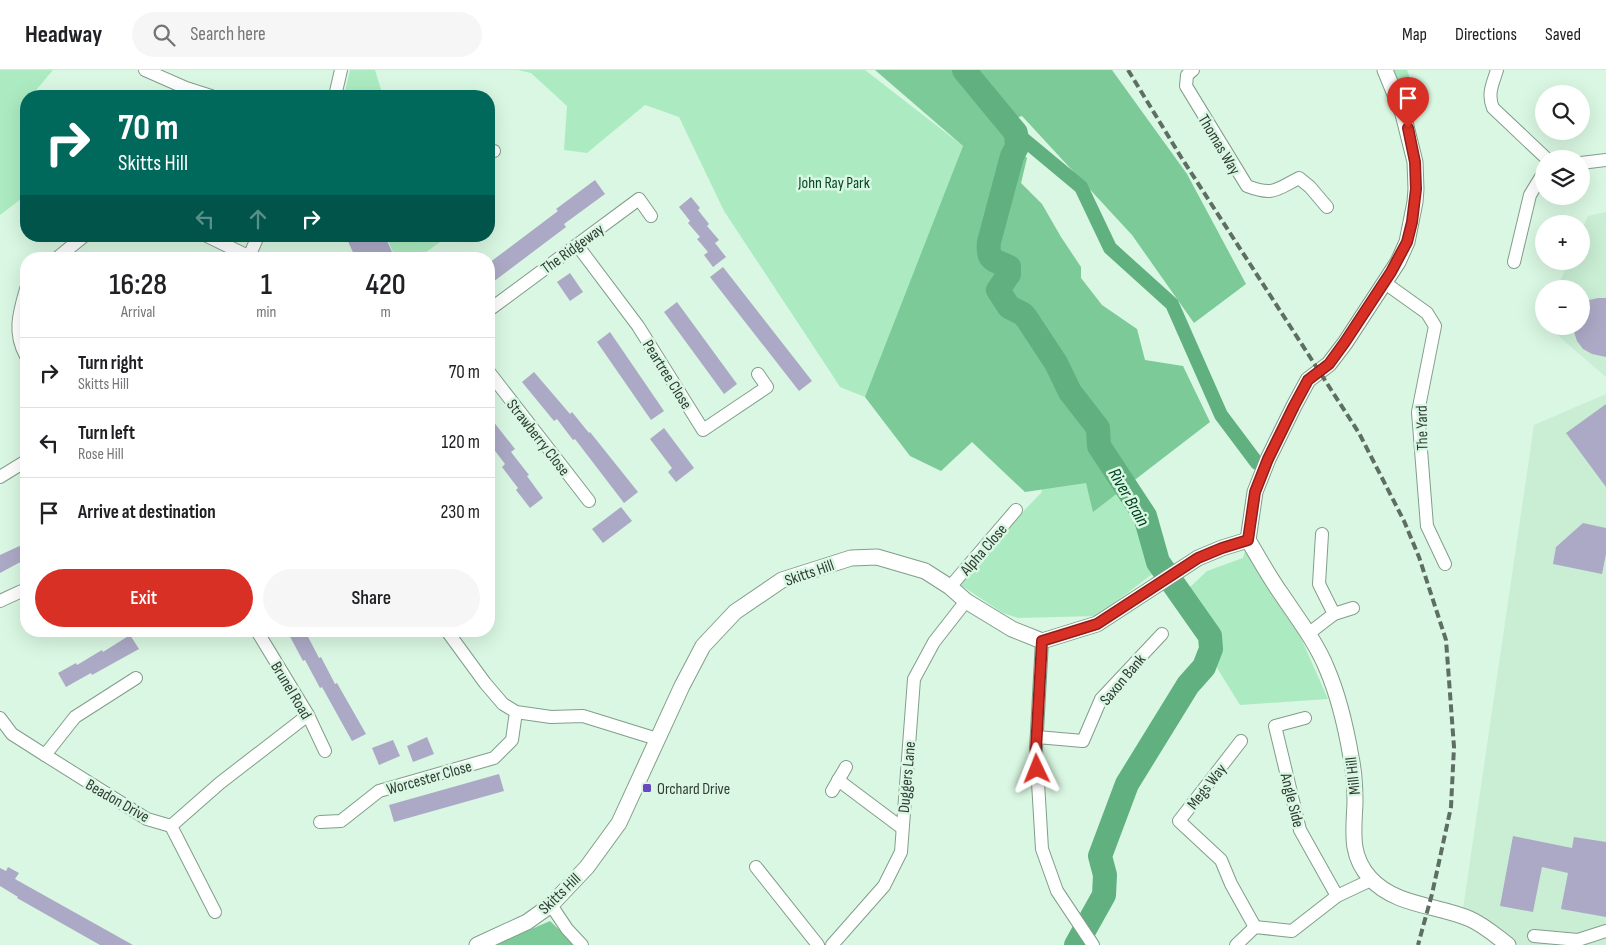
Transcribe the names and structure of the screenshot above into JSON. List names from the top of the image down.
{
  "streets": {
    "street": [
      "Thomas Way",
      "The Ridgeway",
      "Peartree Close",
      "The Yard",
      "Strawberry Close",
      "Alpha Close",
      "Skitts Hill",
      "Saxon Bank",
      "Brunel Road",
      "Mill Hill",
      "Worcester Close",
      "Duggers Lane",
      "Megs Way",
      "Beadon Drive",
      "Angle Side"
    ]
  },
  "crossings": [
    ["The Ridgeway", "Peartree Close"],
    ["Alpha Close", "Skitts Hill"],
    ["Skitts Hill", "Duggers Lane"],
    ["Brunel Road", "Beadon Drive"]
  ],
  "water": ["River Brain"],
  "parks": ["John Ray Park"],
  "places": {
    "transit": ["Orchard Drive"]
  },
  "page": {
    "header": "Headway",
    "search": "Search here",
    "nav": ["Map", "Directions", "Saved"],
    "map_buttons": ["+", "−"],
    "turn": ["70 m", "Skitts Hill"],
    "eta": [
      "16:28",
      "Arrival",
      "1",
      "min",
      "420",
      "m"
    ],
    "list": [
      {
        "name": "Turn right",
        "note": "Skitts Hill",
        "value": "70 m"
      },
      {
        "name": "Turn left",
        "note": "Rose Hill",
        "value": "120 m"
      },
      {
        "name": "Arrive at destination",
        "value": "230 m"
      }
    ],
    "buttons": ["Exit", "Share"]
  }
}
